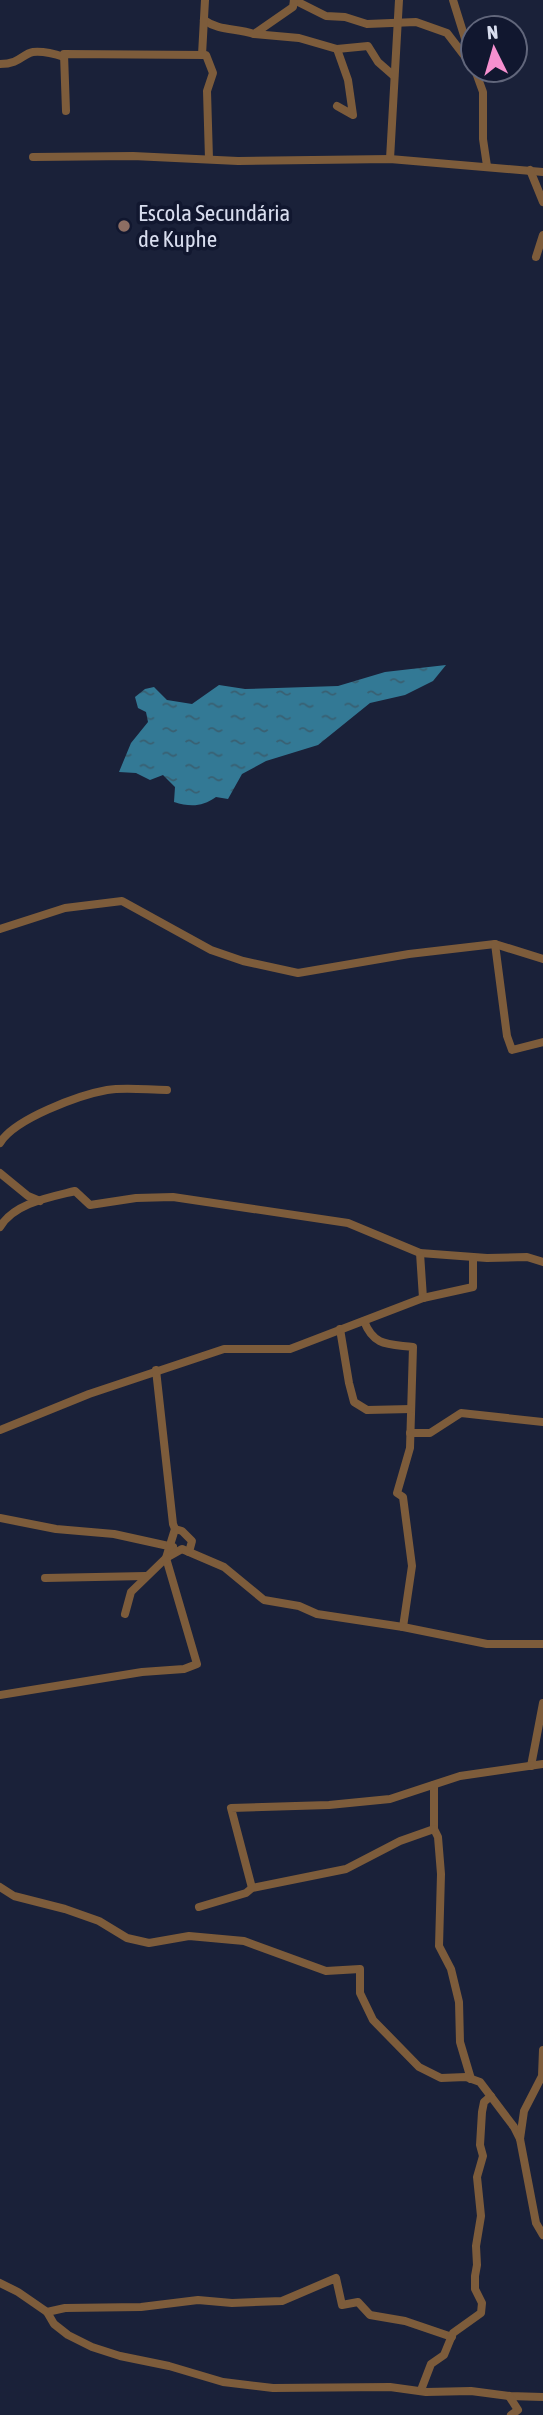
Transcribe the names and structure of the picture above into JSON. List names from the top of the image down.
{
  "places": ["Escola Secundária de Kuphe"],
  "north": "top"
}
